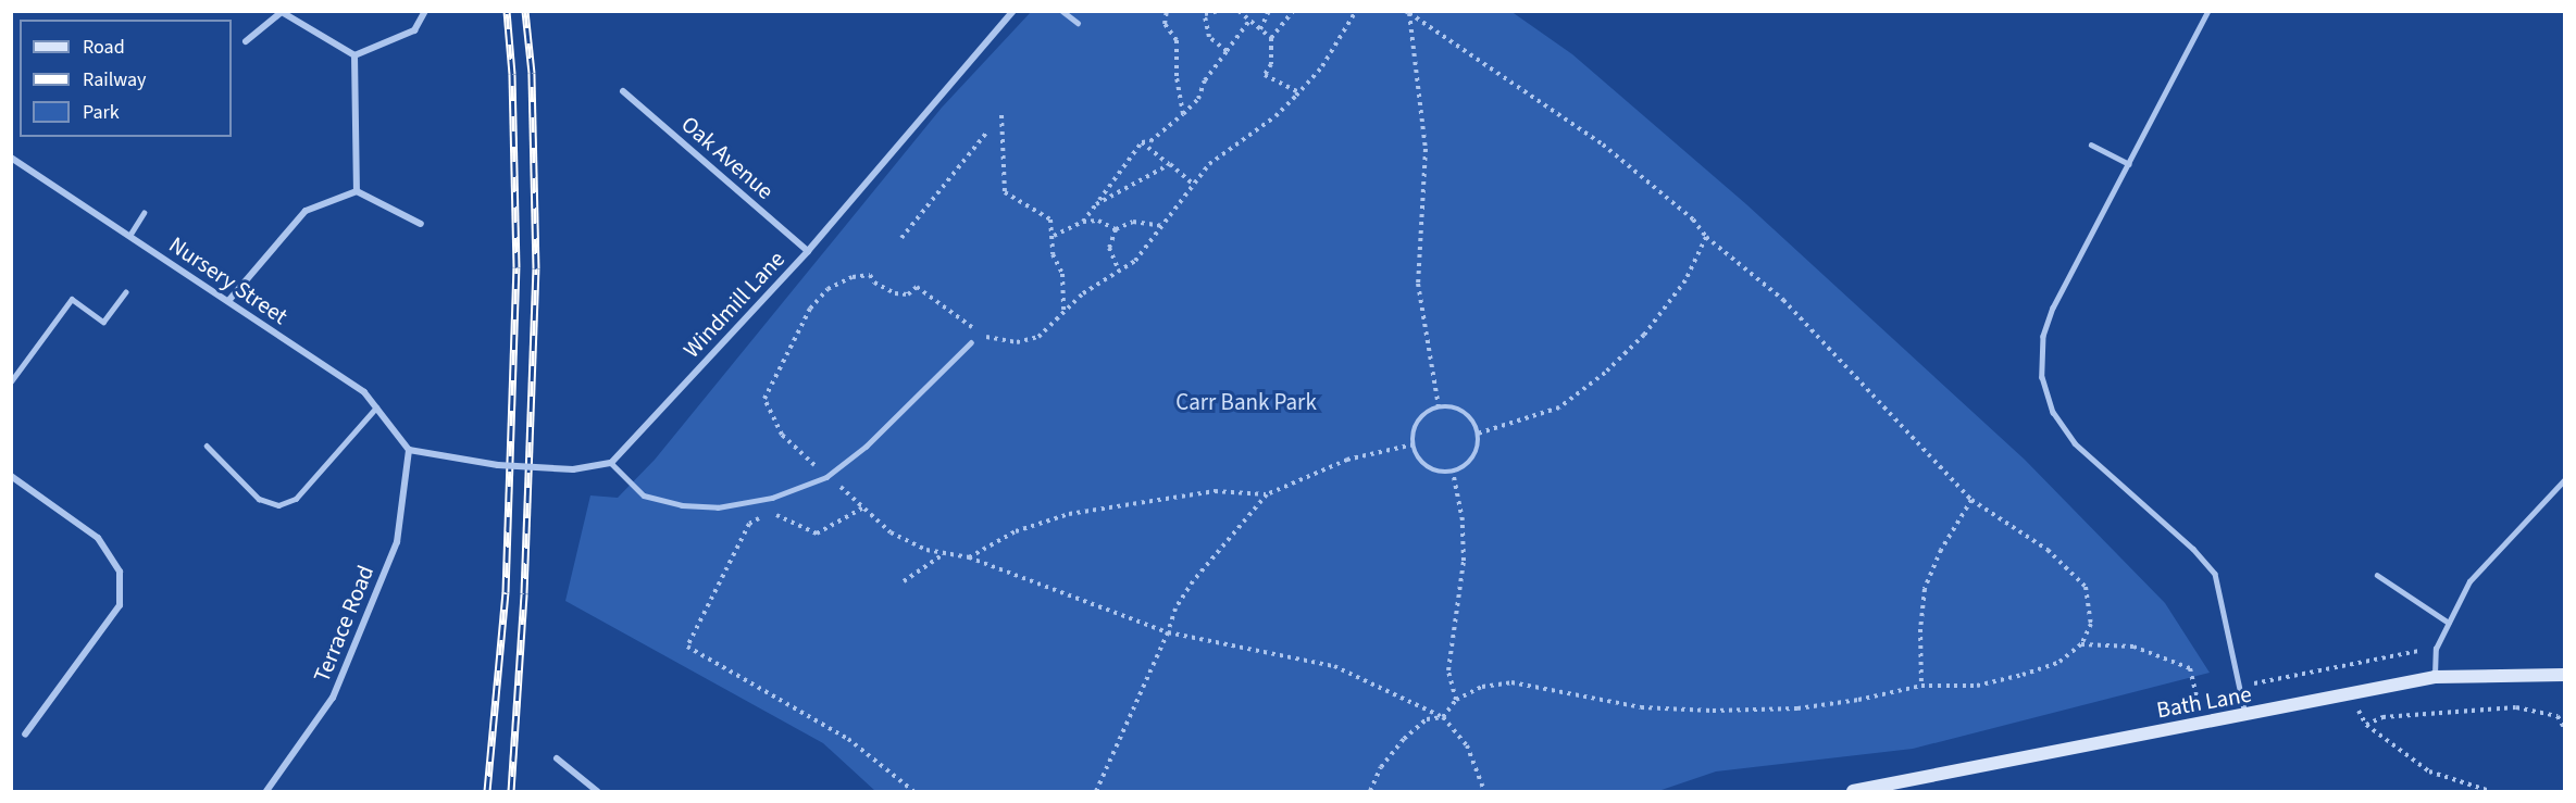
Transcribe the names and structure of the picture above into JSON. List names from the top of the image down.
{
  "streets": {
    "main road": ["Bath Lane"],
    "street": [
      "Oak Avenue",
      "Nursery Street",
      "Windmill Lane",
      "Terrace Road"
    ]
  },
  "crossings": [
    ["Oak Avenue", "Windmill Lane"],
    ["Nursery Street", "Terrace Road"]
  ],
  "parks": ["Carr Bank Park"],
  "legend": ["Road", "Railway", "Park"]
}
